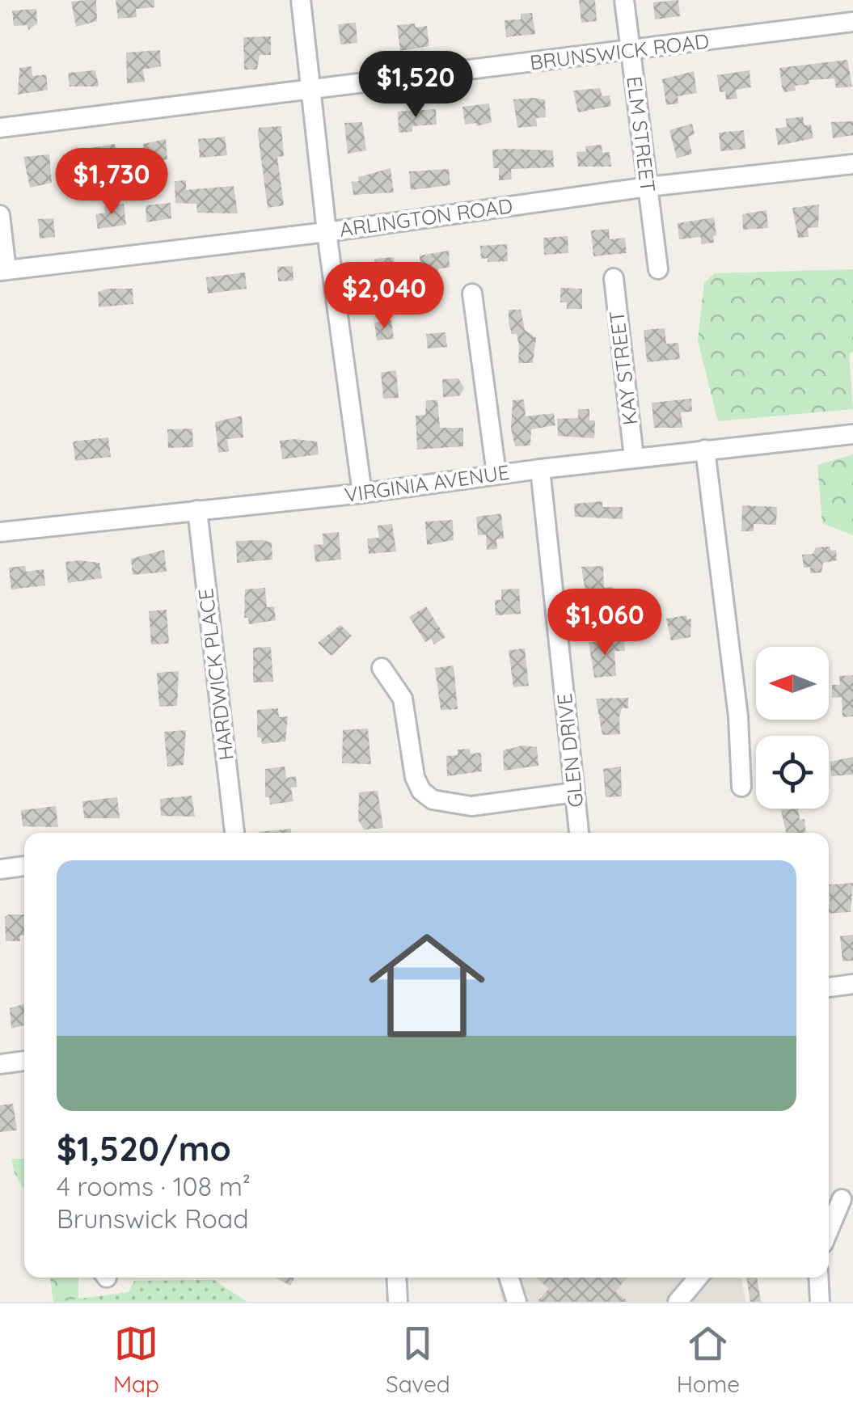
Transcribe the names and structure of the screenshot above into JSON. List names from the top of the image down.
{
  "streets": {
    "street": [
      "BRUNSWICK ROAD",
      "ELM STREET",
      "ARLINGTON ROAD",
      "KAY STREET",
      "VIRGINIA AVENUE",
      "HARDWICK PLACE",
      "GLEN DRIVE"
    ]
  },
  "crossings": [
    ["BRUNSWICK ROAD", "ELM STREET"],
    ["ELM STREET", "ARLINGTON ROAD"],
    ["KAY STREET", "VIRGINIA AVENUE"],
    ["VIRGINIA AVENUE", "HARDWICK PLACE"],
    ["VIRGINIA AVENUE", "GLEN DRIVE"]
  ],
  "north": "left",
  "page": {
    "price": [
      "$1,520",
      "$1,730",
      "$2,040",
      "$1,060"
    ],
    "list": [
      {
        "name": "$1,520/mo",
        "note": "4 rooms · 108 m² · Brunswick Road"
      }
    ],
    "tabs": ["Map", "Saved", "Home"]
  }
}
